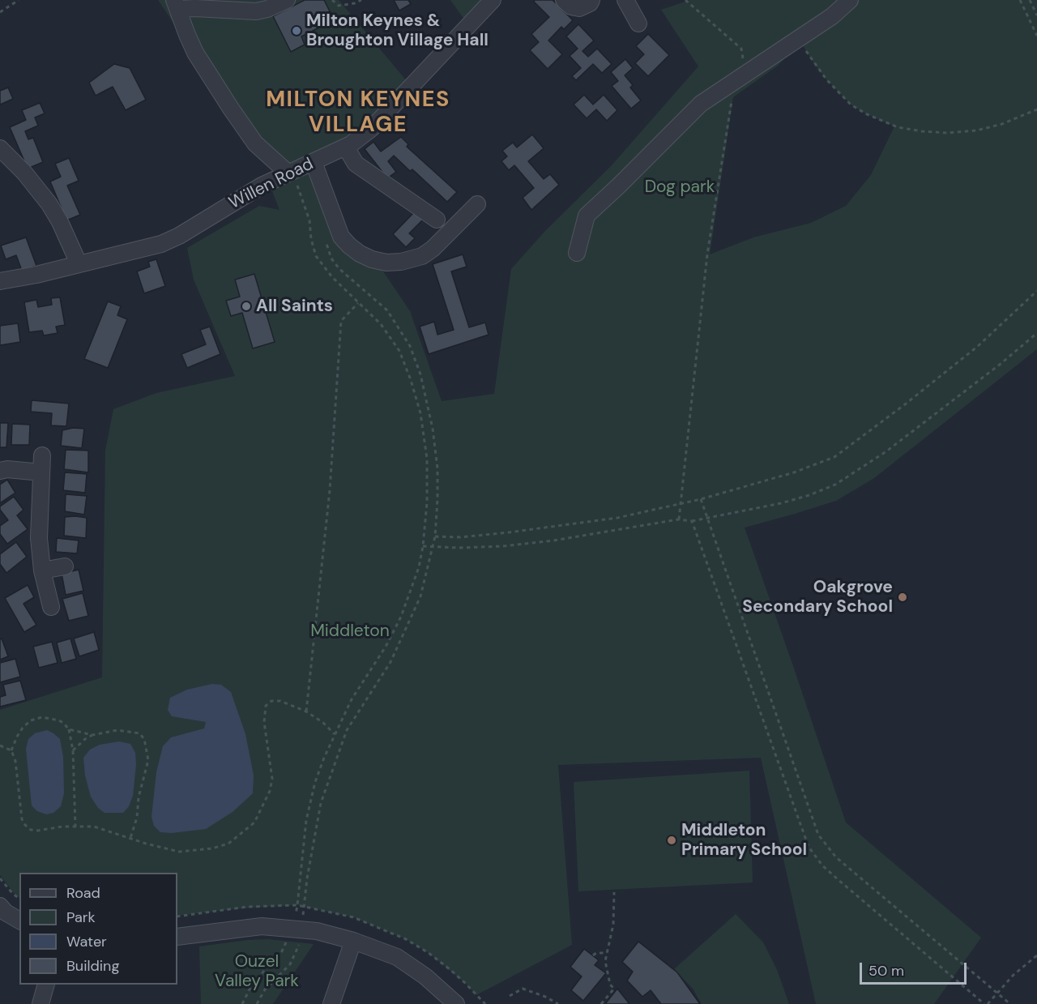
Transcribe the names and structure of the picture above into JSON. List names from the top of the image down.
{
  "streets": {
    "street": ["Willen Road"]
  },
  "districts": ["MILTON KEYNES VILLAGE"],
  "parks": ["Dog park", "Middleton", "Ouzel Valley Park"],
  "places": [
    "Milton Keynes & Broughton Village Hall",
    "All Saints",
    "Oakgrove Secondary School",
    "Middleton Primary School"
  ],
  "legend": [
    "Road",
    "Park",
    "Water",
    "Building"
  ],
  "scale_bar": "50 m"
}
